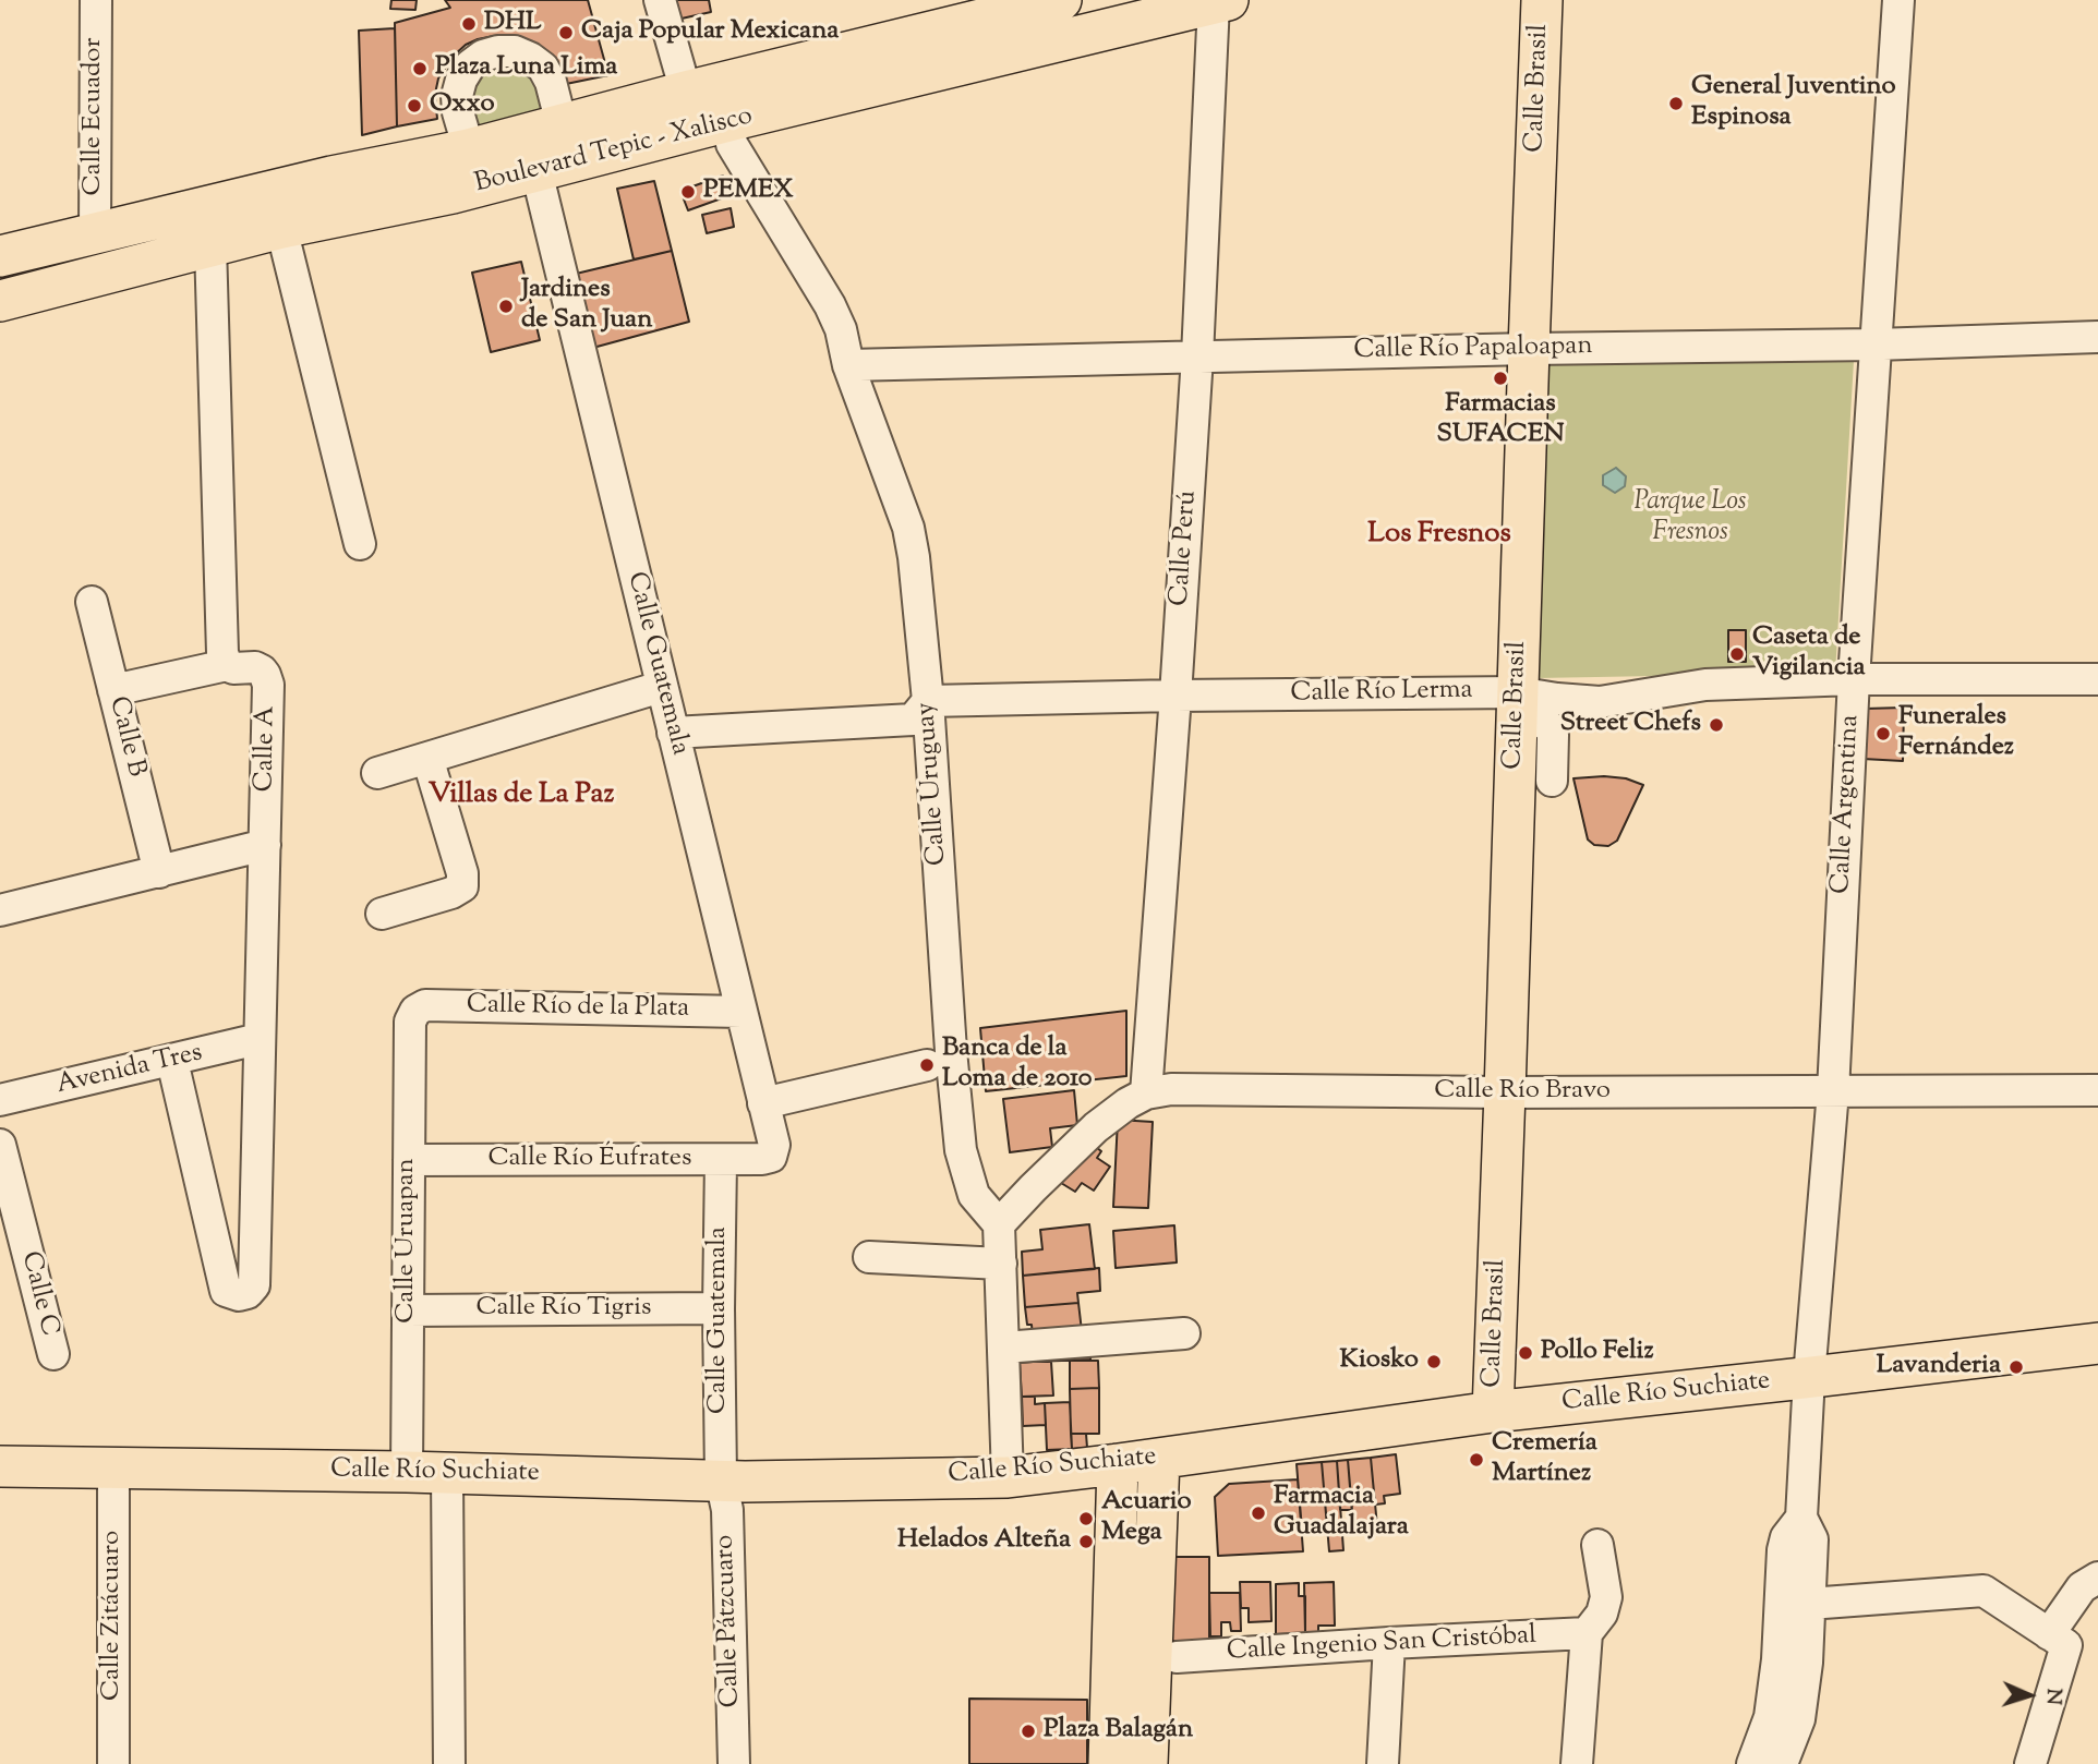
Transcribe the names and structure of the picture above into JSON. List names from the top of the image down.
{
  "streets": {
    "main road": ["Calle Brasil", "Boulevard Tepic - Xalisco", "Calle Río Suchiate"],
    "street": [
      "Calle Ecuador",
      "Calle Río Papaloapan",
      "Calle Perú",
      "Calle Guatemala",
      "Calle Río Lerma",
      "Calle B",
      "Calle A",
      "Calle Uruguay",
      "Calle Argentina",
      "Calle Río de la Plata",
      "Avenida Tres",
      "Calle Río Bravo",
      "Calle Río Éufrates",
      "Calle Uruapan",
      "Calle C",
      "Calle Río Tigris",
      "Calle Zitácuaro",
      "Calle Pátzcuaro",
      "Calle Ingenio San Cristóbal"
    ]
  },
  "crossings": [
    ["Calle Brasil", "Calle Río Papaloapan"],
    ["Calle Brasil", "Calle Río Lerma"],
    ["Calle Brasil", "Calle Río Bravo"],
    ["Calle Brasil", "Calle Río Suchiate"],
    ["Calle Ecuador", "Boulevard Tepic - Xalisco"],
    ["Boulevard Tepic - Xalisco", "Calle Perú"],
    ["Boulevard Tepic - Xalisco", "Calle Guatemala"],
    ["Boulevard Tepic - Xalisco", "Calle Uruguay"],
    ["Calle Río Papaloapan", "Calle Perú"],
    ["Calle Río Papaloapan", "Calle Uruguay"],
    ["Calle Río Papaloapan", "Calle Argentina"],
    ["Calle Perú", "Calle Río Lerma"],
    ["Calle Perú", "Calle Río Bravo"],
    ["Calle Guatemala", "Calle Río de la Plata"],
    ["Calle Guatemala", "Calle Río Éufrates"],
    ["Calle Guatemala", "Calle Río Tigris"],
    ["Calle Guatemala", "Calle Río Suchiate"],
    ["Calle Guatemala", "Calle Pátzcuaro"],
    ["Calle Río Lerma", "Calle Uruguay"],
    ["Calle Río Lerma", "Calle Argentina"],
    ["Calle A", "Avenida Tres"],
    ["Calle Uruguay", "Calle Río Bravo"],
    ["Calle Argentina", "Calle Río Bravo"],
    ["Calle Argentina", "Calle Río Suchiate"],
    ["Calle Río de la Plata", "Calle Uruapan"],
    ["Calle Río Éufrates", "Calle Uruapan"],
    ["Calle Uruapan", "Calle Río Tigris"],
    ["Calle Uruapan", "Calle Río Suchiate"],
    ["Calle Río Suchiate", "Calle Zitácuaro"],
    ["Calle Río Suchiate", "Calle Pátzcuaro"]
  ],
  "districts": ["Los Fresnos", "Villas de La Paz"],
  "parks": ["Parque Los Fresnos"],
  "places": [
    "DHL",
    "Caja Popular Mexicana",
    "Plaza Luna Lima",
    "General Juventino Espinosa",
    "Oxxo",
    "PEMEX",
    "Jardines de San Juan",
    "Farmacias SUFACEN",
    "Caseta de Vigilancia",
    "Street Chefs",
    "Funerales Fernández",
    "Banca de la Loma de 2010",
    "Pollo Feliz",
    "Kiosko",
    "Lavanderia",
    "Cremería Martínez",
    "Farmacia Guadalajara",
    "Acuario Mega",
    "Helados Alteña",
    "Plaza Balagán"
  ],
  "north": "right"
}
